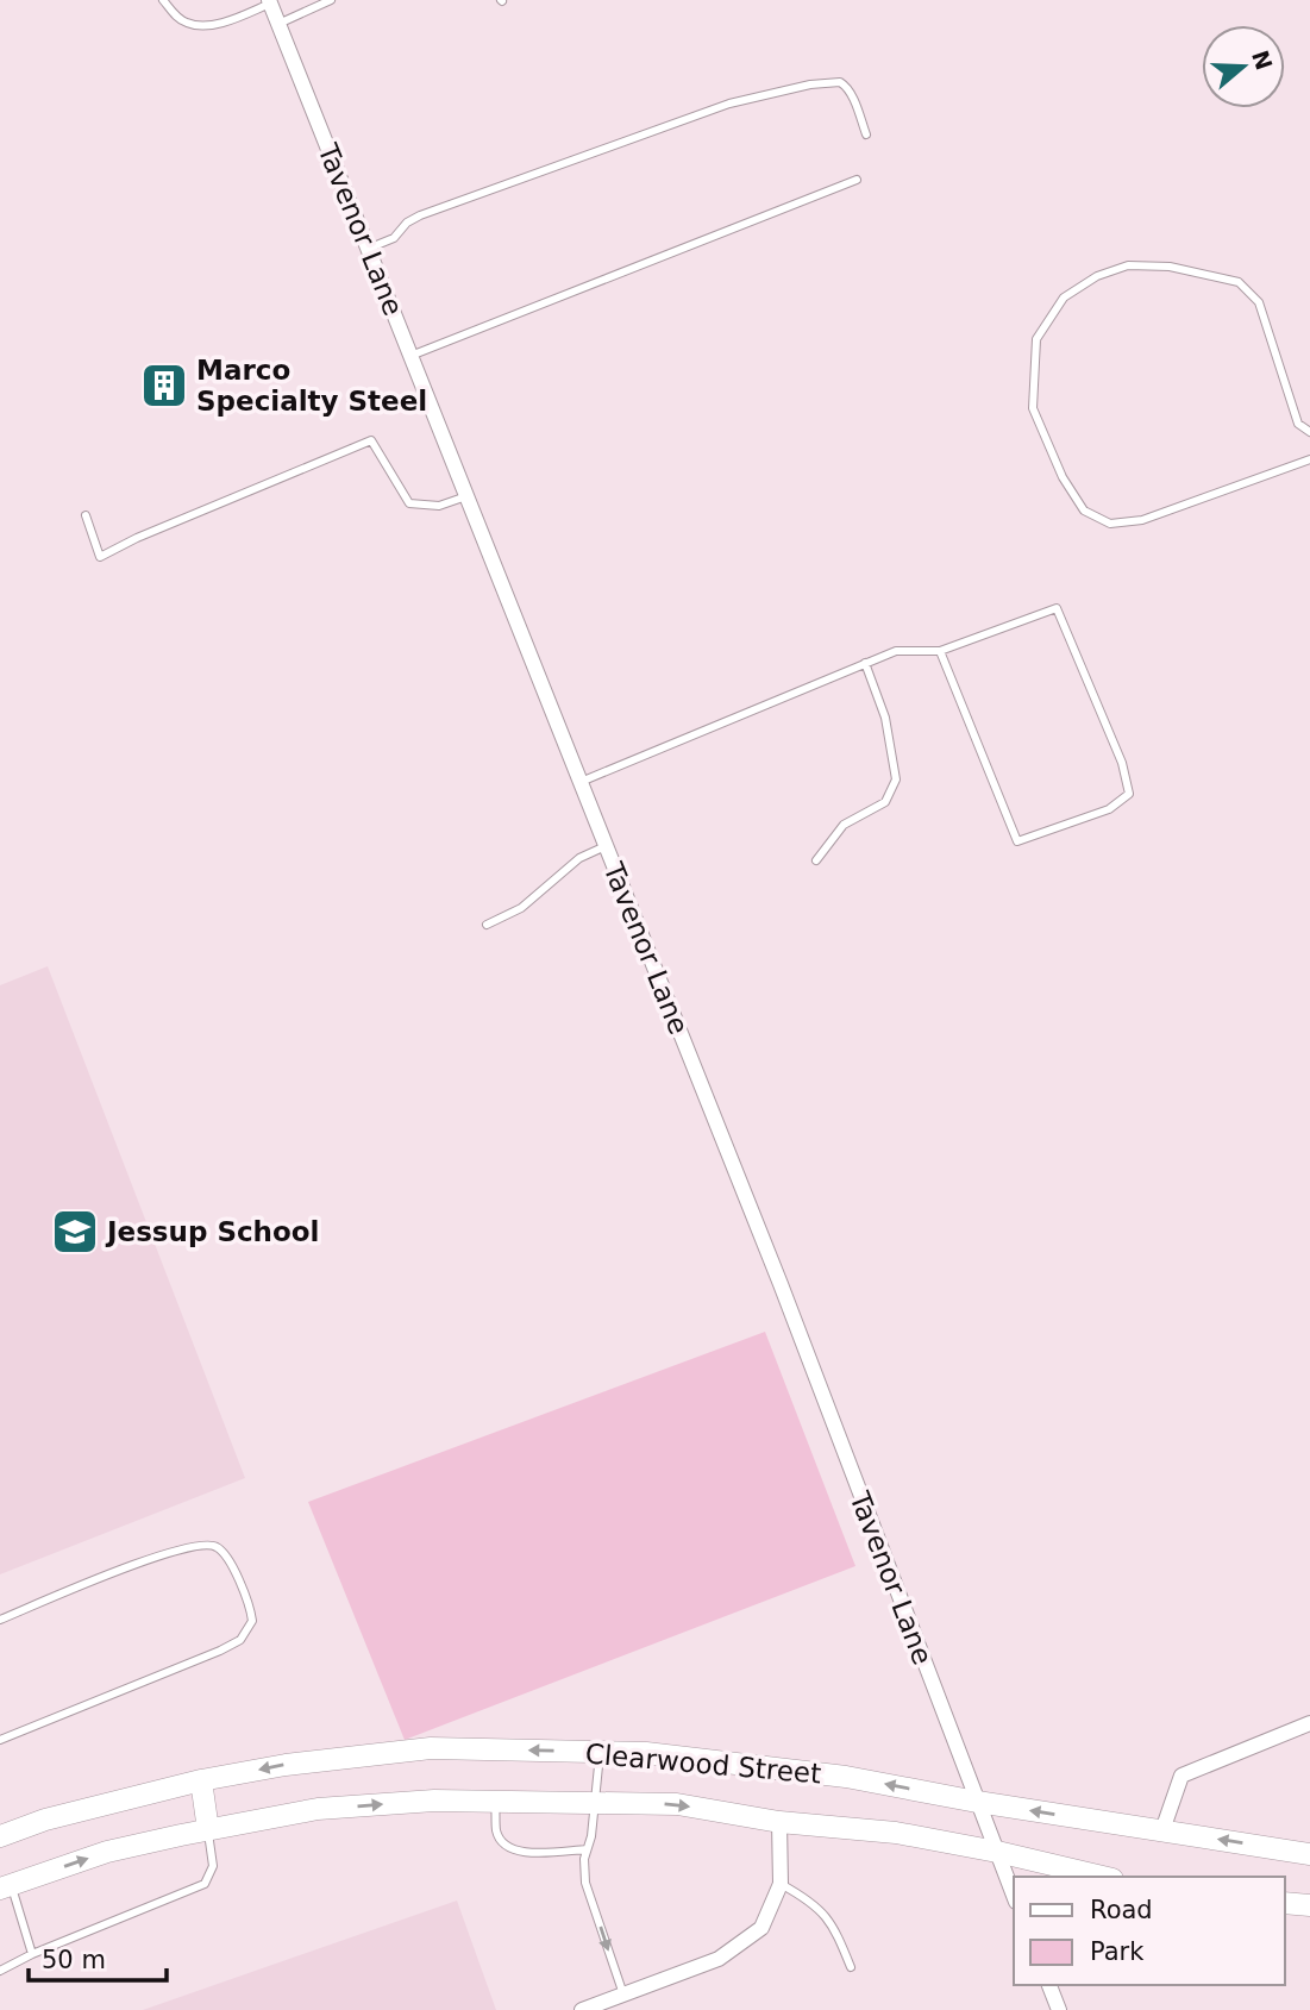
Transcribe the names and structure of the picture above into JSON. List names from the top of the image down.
{
  "streets": {
    "main road": ["Clearwood Street"],
    "street": ["Tavenor Lane"]
  },
  "crossings": [
    ["Tavenor Lane", "Clearwood Street"]
  ],
  "places": {
    "building": ["Marco Specialty Steel"],
    "school or university": ["Jessup School"]
  },
  "legend": ["Road", "Park"],
  "scale_bar": "50 m",
  "north": "right"
}
